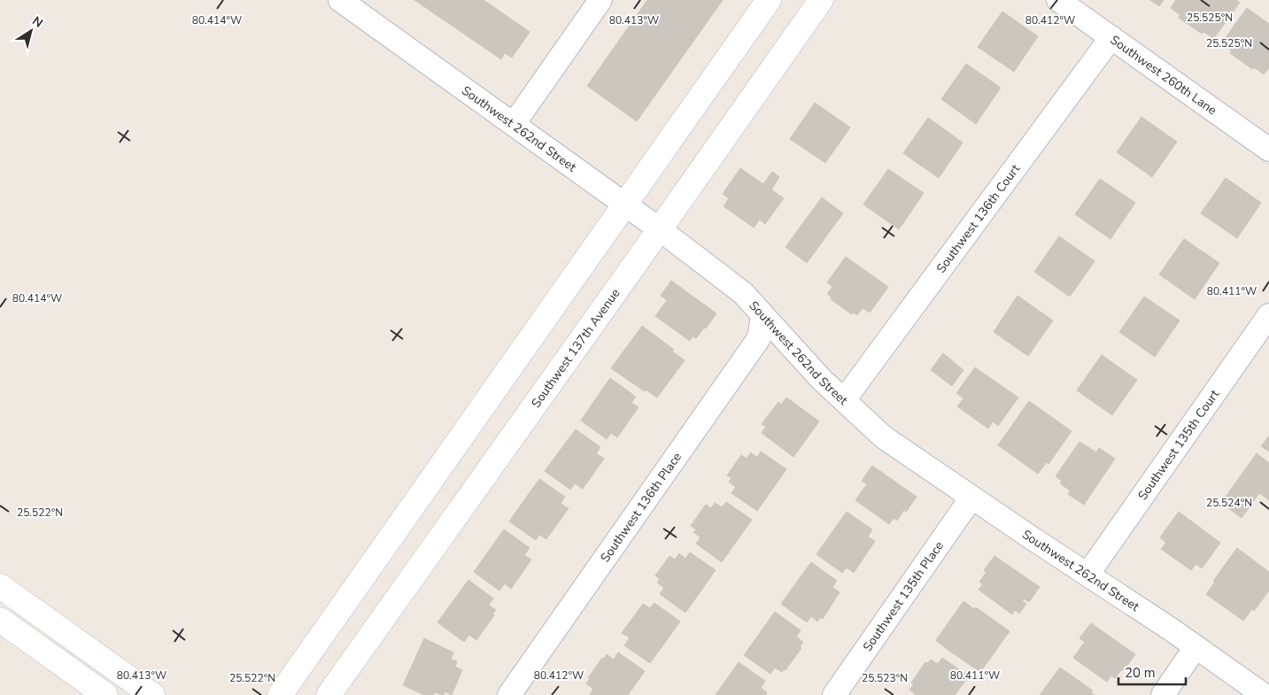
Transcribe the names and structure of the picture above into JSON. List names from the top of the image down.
{
  "streets": {
    "main road": ["Southwest 137th Avenue"],
    "street": [
      "Southwest 260th Lane",
      "Southwest 262nd Street",
      "Southwest 136th Court",
      "Southwest 135th Court",
      "Southwest 136th Place",
      "Southwest 135th Place"
    ]
  },
  "crossings": [
    ["Southwest 260th Lane", "Southwest 136th Court"],
    ["Southwest 262nd Street", "Southwest 136th Court"],
    ["Southwest 262nd Street", "Southwest 137th Avenue"],
    ["Southwest 262nd Street", "Southwest 135th Court"],
    ["Southwest 262nd Street", "Southwest 136th Place"],
    ["Southwest 262nd Street", "Southwest 135th Place"]
  ],
  "scale_bar": "20 m",
  "north": "top right",
  "coordinates": [
    "25.525°N",
    "80.414°W",
    "80.413°W",
    "80.412°W",
    "80.411°W",
    "25.524°N",
    "25.522°N",
    "25.523°N"
  ]
}
